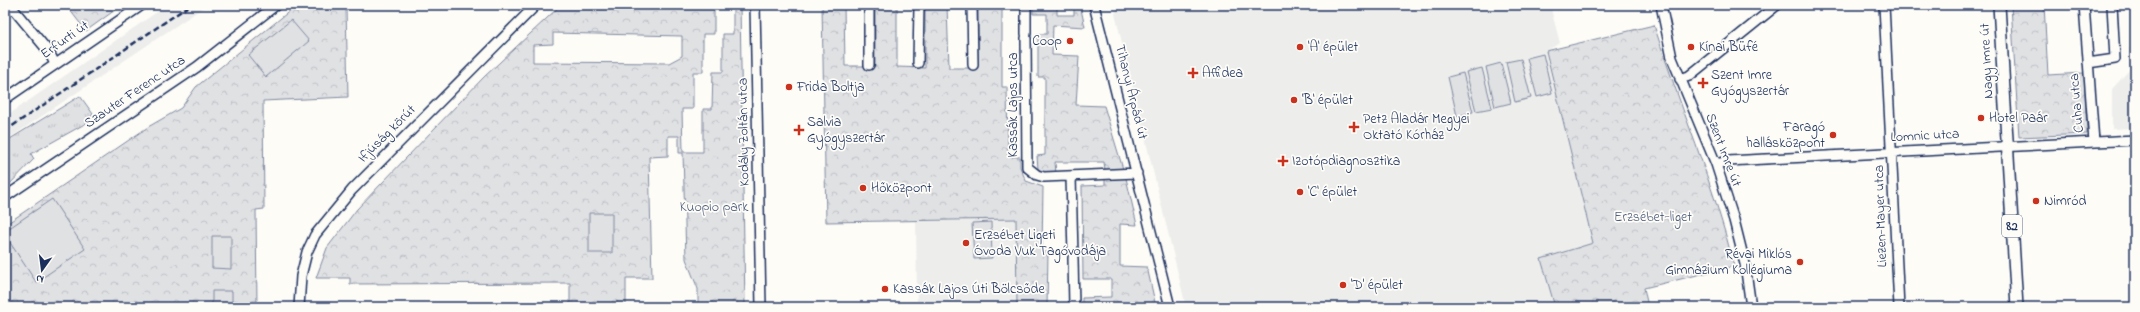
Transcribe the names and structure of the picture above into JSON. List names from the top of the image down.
{
  "streets": {
    "main road": ["Nagy Imre út", "82"],
    "street": [
      "Erfurti út",
      "Szauter Ferenc utca",
      "Tihanyi Árpád út",
      "Cuha utca",
      "Kassák Lajos utca",
      "Kodály Zoltán utca",
      "Ifjúság körút",
      "Lomnic utca",
      "Szent Imre út",
      "Liezen-Mayer utca"
    ]
  },
  "crossings": [
    ["Nagy Imre út", "Lomnic utca"],
    ["Cuha utca", "Lomnic utca"],
    ["Lomnic utca", "Szent Imre út"],
    ["Lomnic utca", "Liezen-Mayer utca"]
  ],
  "parks": ["Kuopio park", "Erzsébet-liget"],
  "places": {
    "other": [
      "Coop",
      "'A' épület",
      "Kínai Büfé",
      "Frida Boltja",
      "'B' épület",
      "Hotel Paár",
      "Faragó hallásközpont",
      "Hőközpont",
      "'C' épület",
      "Nimród",
      "Erzsébet Ligeti Óvoda Vuk Tagóvodája",
      "Révai Miklós Gimnázium Kollégiuma",
      "'D' épület",
      "Kassák Lajos Úti Bölcsőde"
    ],
    "health": [
      "Affidea",
      "Szent Imre Gyógyszertár",
      "Petz Aladár Megyei Oktató Kórház",
      "Salvia Gyógyszertár",
      "Izotópdiagnosztika"
    ]
  },
  "north": "bottom"
}
